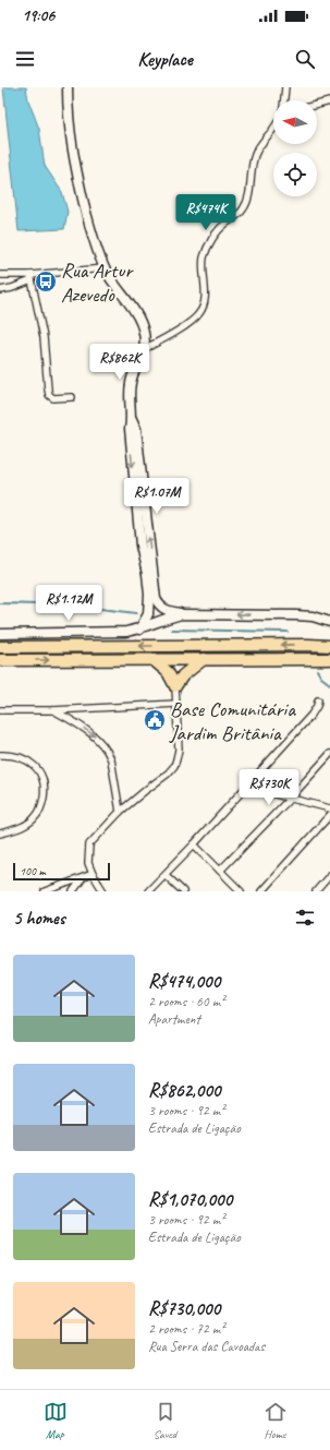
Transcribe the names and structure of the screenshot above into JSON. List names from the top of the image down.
{
  "places": {
    "bus stop": ["Rua Artur Azevedo"],
    "public building": ["Base Comunitária Jardim Britânia"]
  },
  "scale_bar": "100 m",
  "north": "left",
  "page": {
    "status": "19:06",
    "header": "Keyplace",
    "price": [
      "R$474K",
      "R$862K",
      "R$1.07M",
      "R$1.12M",
      "R$730K"
    ],
    "scale": "100 m",
    "heading": "5 homes",
    "list": [
      {
        "name": "R$474,000",
        "note": "2 rooms · 60 m² · Apartment"
      },
      {
        "name": "R$862,000",
        "note": "3 rooms · 92 m² · Estrada de Ligação"
      },
      {
        "name": "R$1,070,000",
        "note": "3 rooms · 92 m² · Estrada de Ligação"
      },
      {
        "name": "R$730,000",
        "note": "2 rooms · 72 m² · Rua Serra das Cavoadas"
      }
    ],
    "tabs": ["Map", "Saved", "Home"]
  }
}
